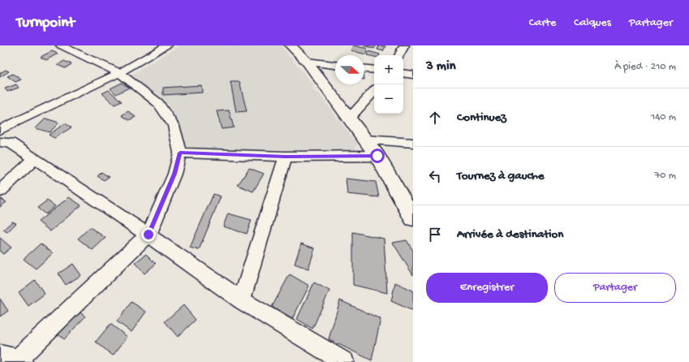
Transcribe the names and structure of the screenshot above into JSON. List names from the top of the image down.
{
  "north": "right",
  "page": {
    "header": "Turnpoint",
    "nav": ["Carte", "Calques", "Partager"],
    "heading": ["3 min", "À pied · 210 m"],
    "map_buttons": ["+", "−"],
    "list": [
      ["Continuez", "140 m"],
      ["Tournez à gauche", "70 m"],
      "Arrivée à destination"
    ],
    "buttons": ["Enregistrer", "Partager"]
  }
}
